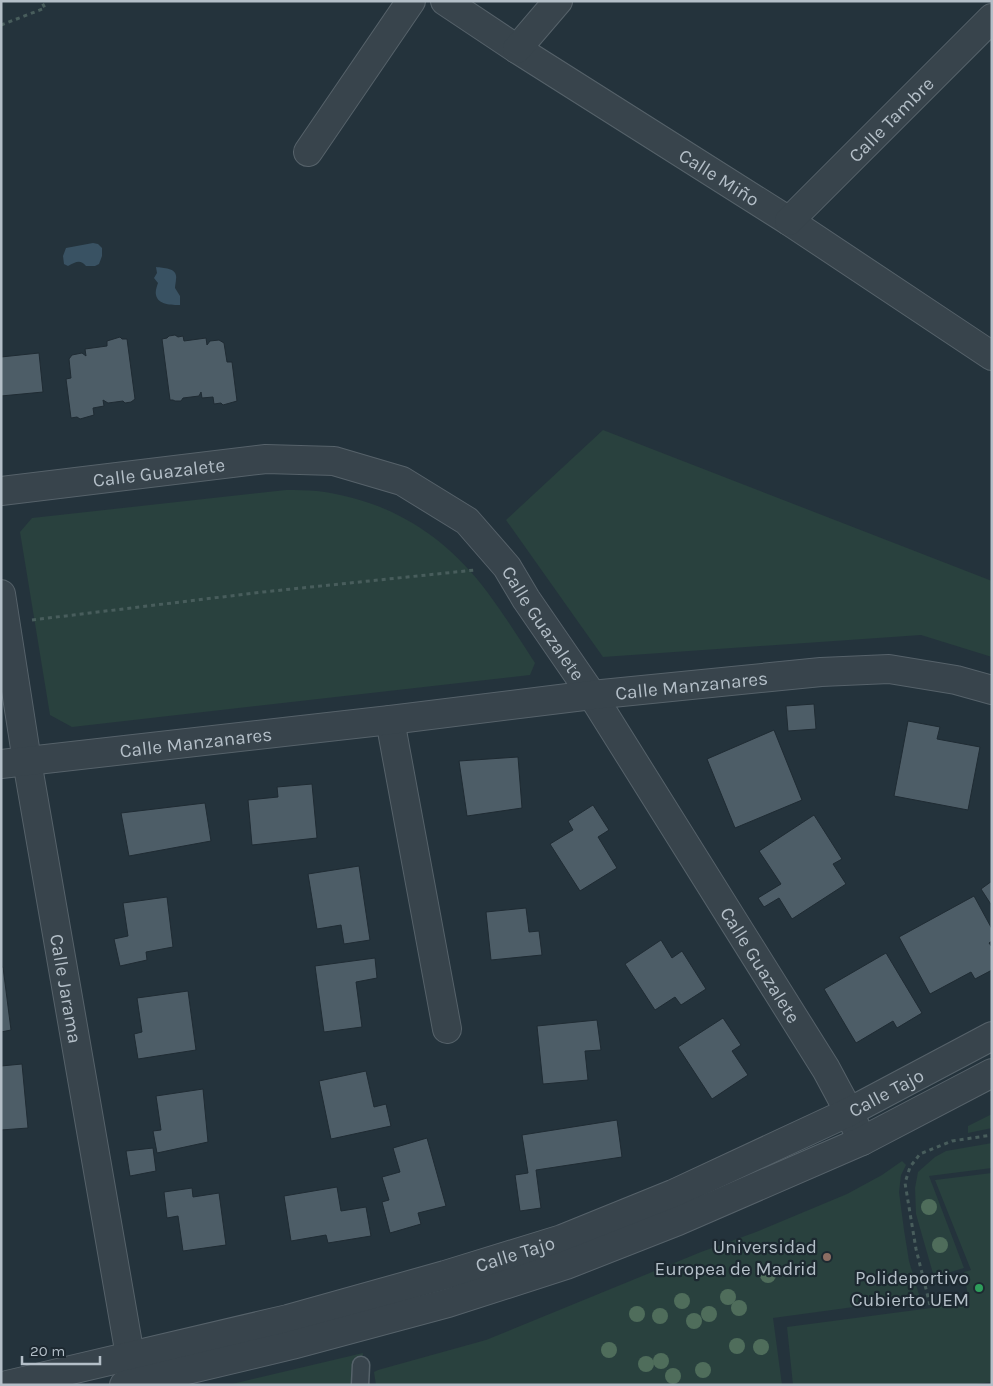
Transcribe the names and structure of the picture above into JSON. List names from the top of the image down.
{
  "streets": {
    "street": [
      "Calle Tambre",
      "Calle Miño",
      "Calle Guazalete",
      "Calle Manzanares",
      "Calle Jarama",
      "Calle Tajo"
    ]
  },
  "crossings": [
    ["Calle Tambre", "Calle Miño"],
    ["Calle Guazalete", "Calle Manzanares"],
    ["Calle Guazalete", "Calle Tajo"],
    ["Calle Manzanares", "Calle Jarama"],
    ["Calle Jarama", "Calle Tajo"]
  ],
  "places": ["Universidad Europea de Madrid", "Polideportivo Cubierto UEM"],
  "scale_bar": "20 m"
}
